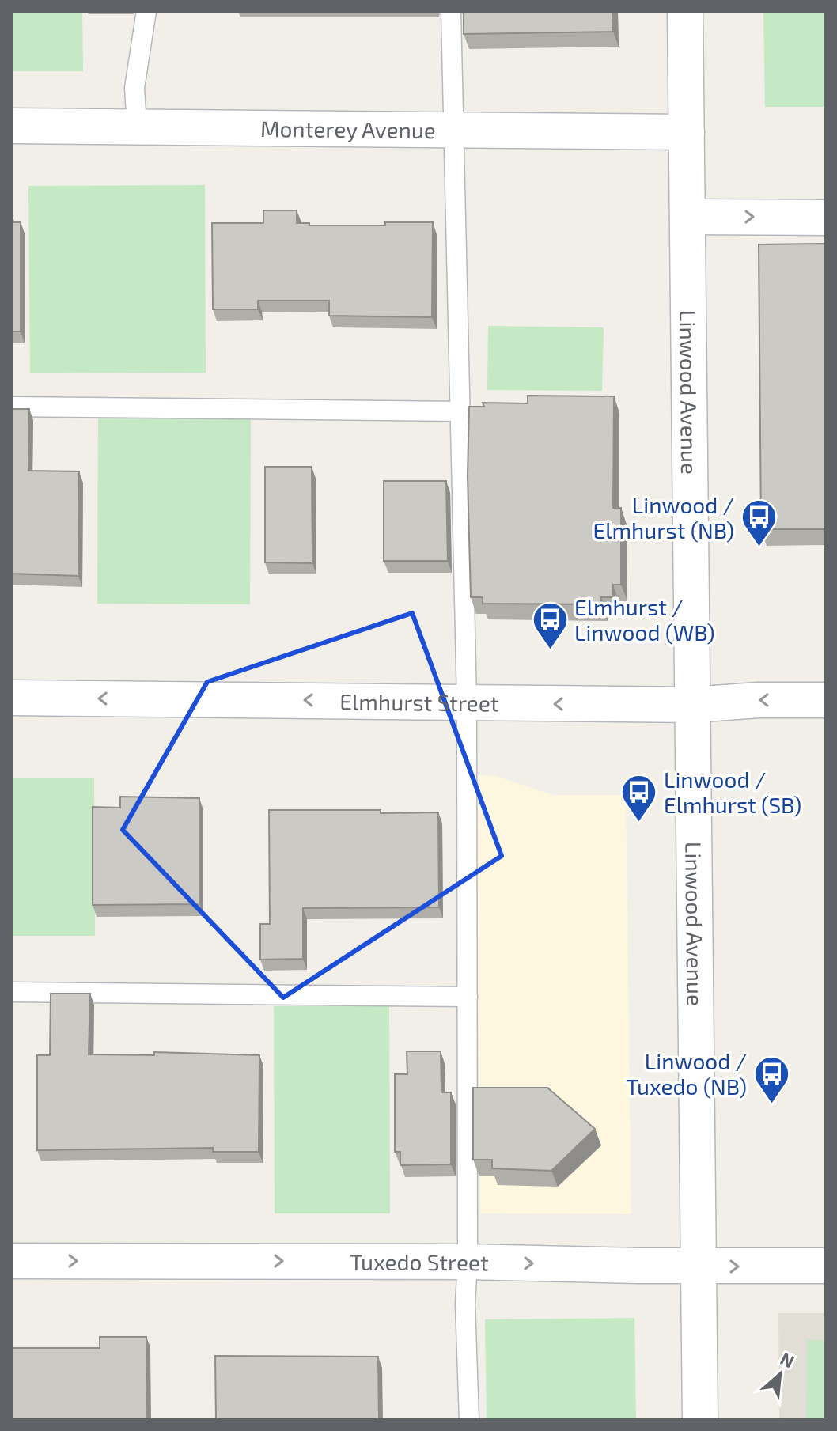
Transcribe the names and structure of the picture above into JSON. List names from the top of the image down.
{
  "streets": {
    "street": [
      "Monterey Avenue",
      "Linwood Avenue",
      "Elmhurst Street",
      "Tuxedo Street"
    ]
  },
  "crossings": [
    ["Monterey Avenue", "Linwood Avenue"],
    ["Linwood Avenue", "Elmhurst Street"],
    ["Linwood Avenue", "Tuxedo Street"]
  ],
  "one_way": ["Elmhurst Street", "Tuxedo Street"],
  "places": {
    "bus stop": [
      "Linwood / Elmhurst (NB)",
      "Elmhurst / Linwood (WB)",
      "Linwood / Elmhurst (SB)",
      "Linwood / Tuxedo (NB)"
    ]
  },
  "north": "top right"
}
